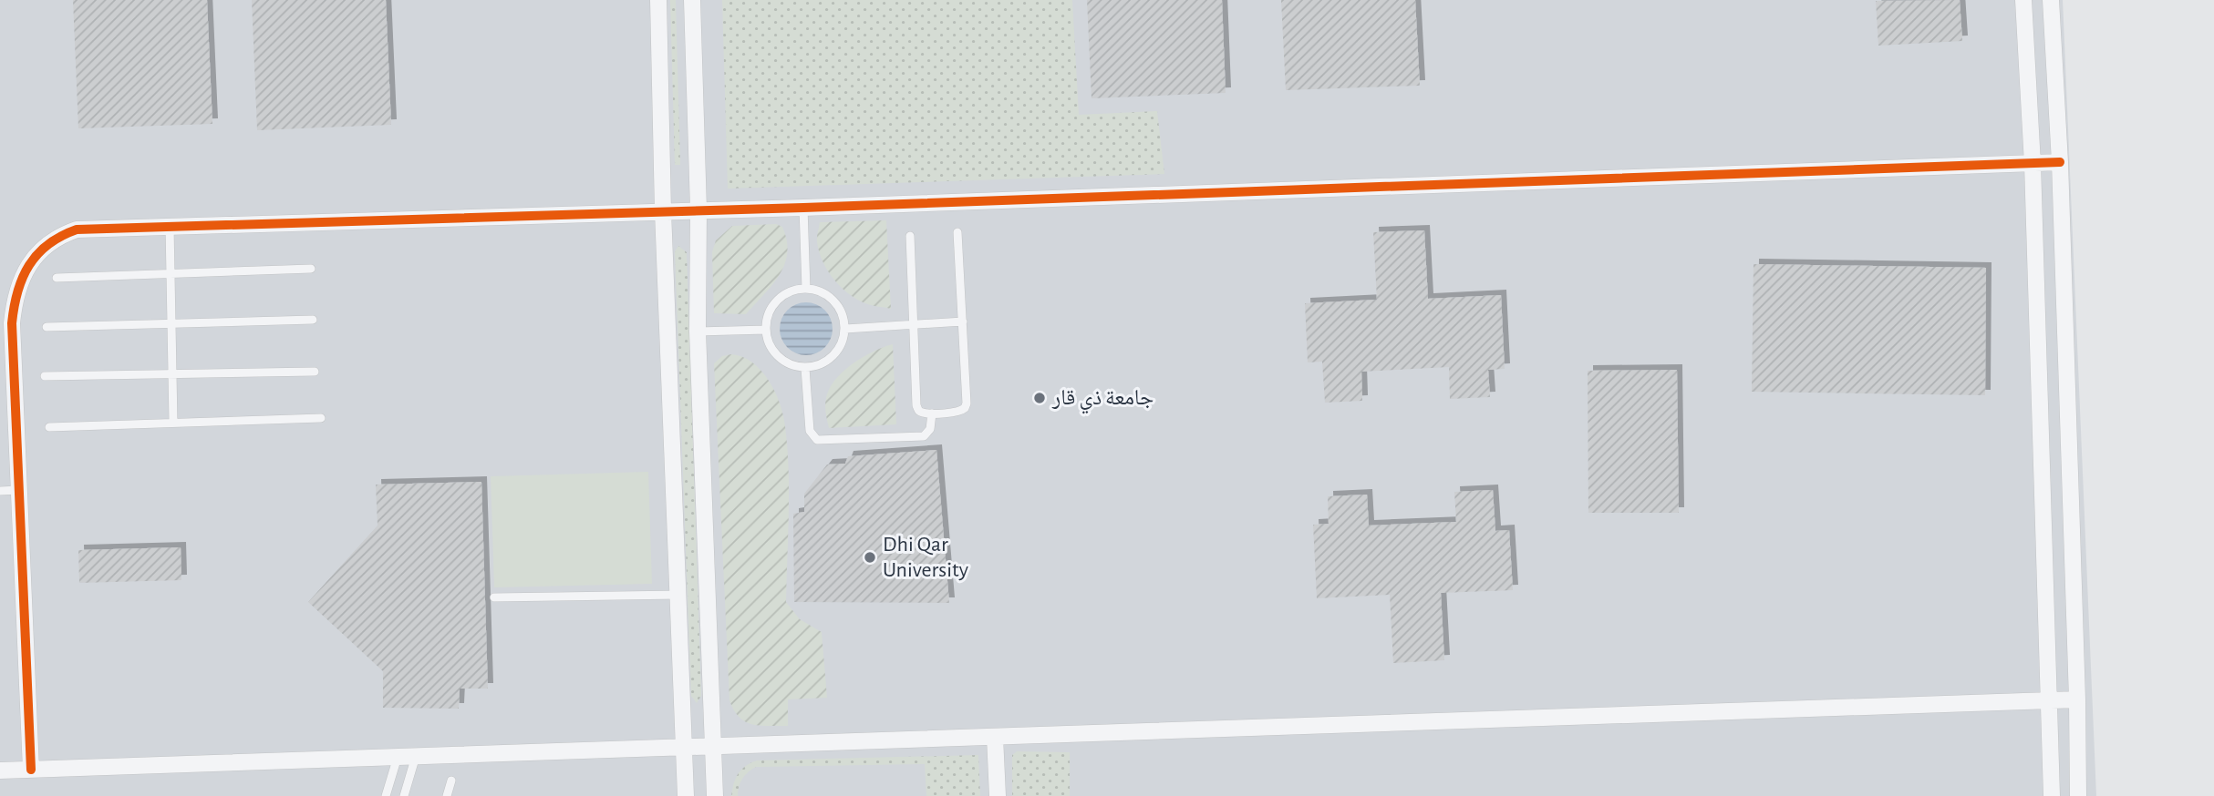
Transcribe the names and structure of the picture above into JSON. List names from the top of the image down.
{
  "places": ["جامعة ذي قار", "Dhi Qar University"]
}
